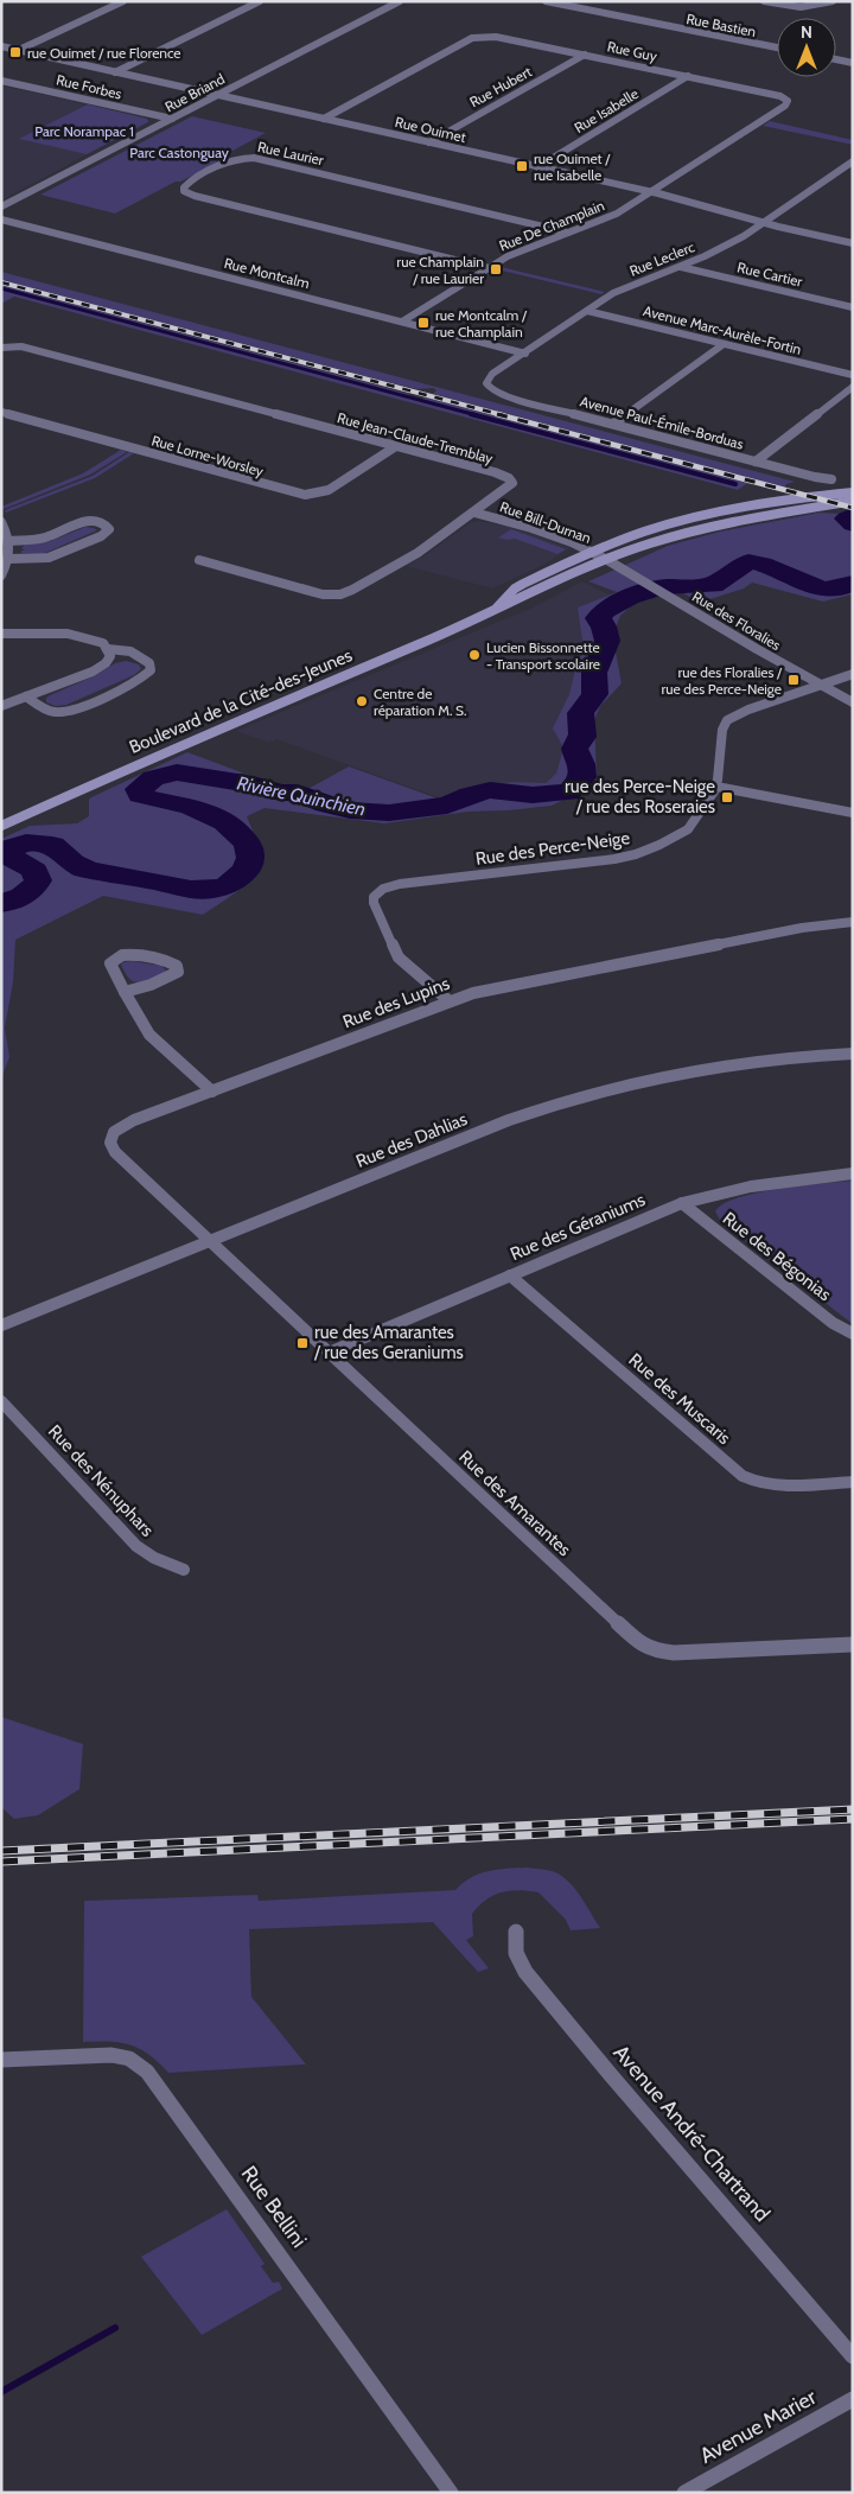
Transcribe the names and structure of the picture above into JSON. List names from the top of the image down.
{
  "streets": {
    "main road": ["Boulevard de la Cité-des-Jeunes"],
    "street": [
      "Rue Bastien",
      "Rue Guy",
      "Rue Forbes",
      "Rue Hubert",
      "Rue Briand",
      "Rue Isabelle",
      "Rue Ouimet",
      "Rue Laurier",
      "Rue De Champlain",
      "Rue Leclerc",
      "Rue Montcalm",
      "Rue Cartier",
      "Avenue Marc-Aurèle-Fortin",
      "Avenue Paul-Émile-Borduas",
      "Rue Jean-Claude-Tremblay",
      "Rue Lorne-Worsley",
      "Rue Bill-Durnan",
      "Rue des Floralies",
      "Rue des Perce-Neige",
      "Rue des Lupins",
      "Rue des Dahlias",
      "Rue des Géraniums",
      "Rue des Bégonias",
      "Rue des Muscaris",
      "Rue des Nénuphars",
      "Rue des Amarantes",
      "Avenue André-Chartrand",
      "Rue Bellini",
      "Avenue Marier"
    ]
  },
  "crossings": [
    ["Rue Guy", "Rue Hubert"],
    ["Rue Guy", "Rue Isabelle"],
    ["Rue Guy", "Rue Ouimet"],
    ["Rue Guy", "Rue De Champlain"],
    ["Rue Forbes", "Rue Briand"],
    ["Rue Hubert", "Rue Ouimet"],
    ["Rue Briand", "Rue Ouimet"],
    ["Rue Isabelle", "Rue Ouimet"],
    ["Rue Ouimet", "Rue De Champlain"],
    ["Rue Ouimet", "Rue Leclerc"],
    ["Rue Laurier", "Rue De Champlain"],
    ["Rue De Champlain", "Rue Montcalm"],
    ["Rue Leclerc", "Rue Montcalm"],
    ["Rue Leclerc", "Rue Cartier"],
    ["Rue Leclerc", "Avenue Marc-Aurèle-Fortin"],
    ["Rue Leclerc", "Avenue Paul-Émile-Borduas"],
    ["Rue Jean-Claude-Tremblay", "Rue Lorne-Worsley"],
    ["Rue Jean-Claude-Tremblay", "Rue Bill-Durnan"],
    ["Rue Bill-Durnan", "Rue des Floralies"],
    ["Rue Bill-Durnan", "Boulevard de la Cité-des-Jeunes"],
    ["Rue des Floralies", "Boulevard de la Cité-des-Jeunes"],
    ["Rue des Floralies", "Rue des Perce-Neige"],
    ["Rue des Perce-Neige", "Rue des Lupins"],
    ["Rue des Lupins", "Rue des Dahlias"],
    ["Rue des Lupins", "Rue des Amarantes"],
    ["Rue des Dahlias", "Rue des Amarantes"],
    ["Rue des Géraniums", "Rue des Bégonias"],
    ["Rue des Géraniums", "Rue des Muscaris"],
    ["Rue des Géraniums", "Rue des Amarantes"]
  ],
  "water": ["Rivière Quinchien"],
  "parks": ["Parc Norampac 1", "Parc Castonguay"],
  "places": {
    "transit": [
      "rue Ouimet / rue Florence",
      "rue Ouimet / rue Isabelle",
      "rue Champlain / rue Laurier",
      "rue Montcalm / rue Champlain",
      "rue des Floralies / rue des Perce-Neige",
      "rue des Perce-Neige / rue des Roseraies",
      "rue des Amarantes / rue des Geraniums"
    ],
    "other": ["Lucien Bissonnette - Transport scolaire", "Centre de réparation M. S."]
  },
  "north": "top"
}
